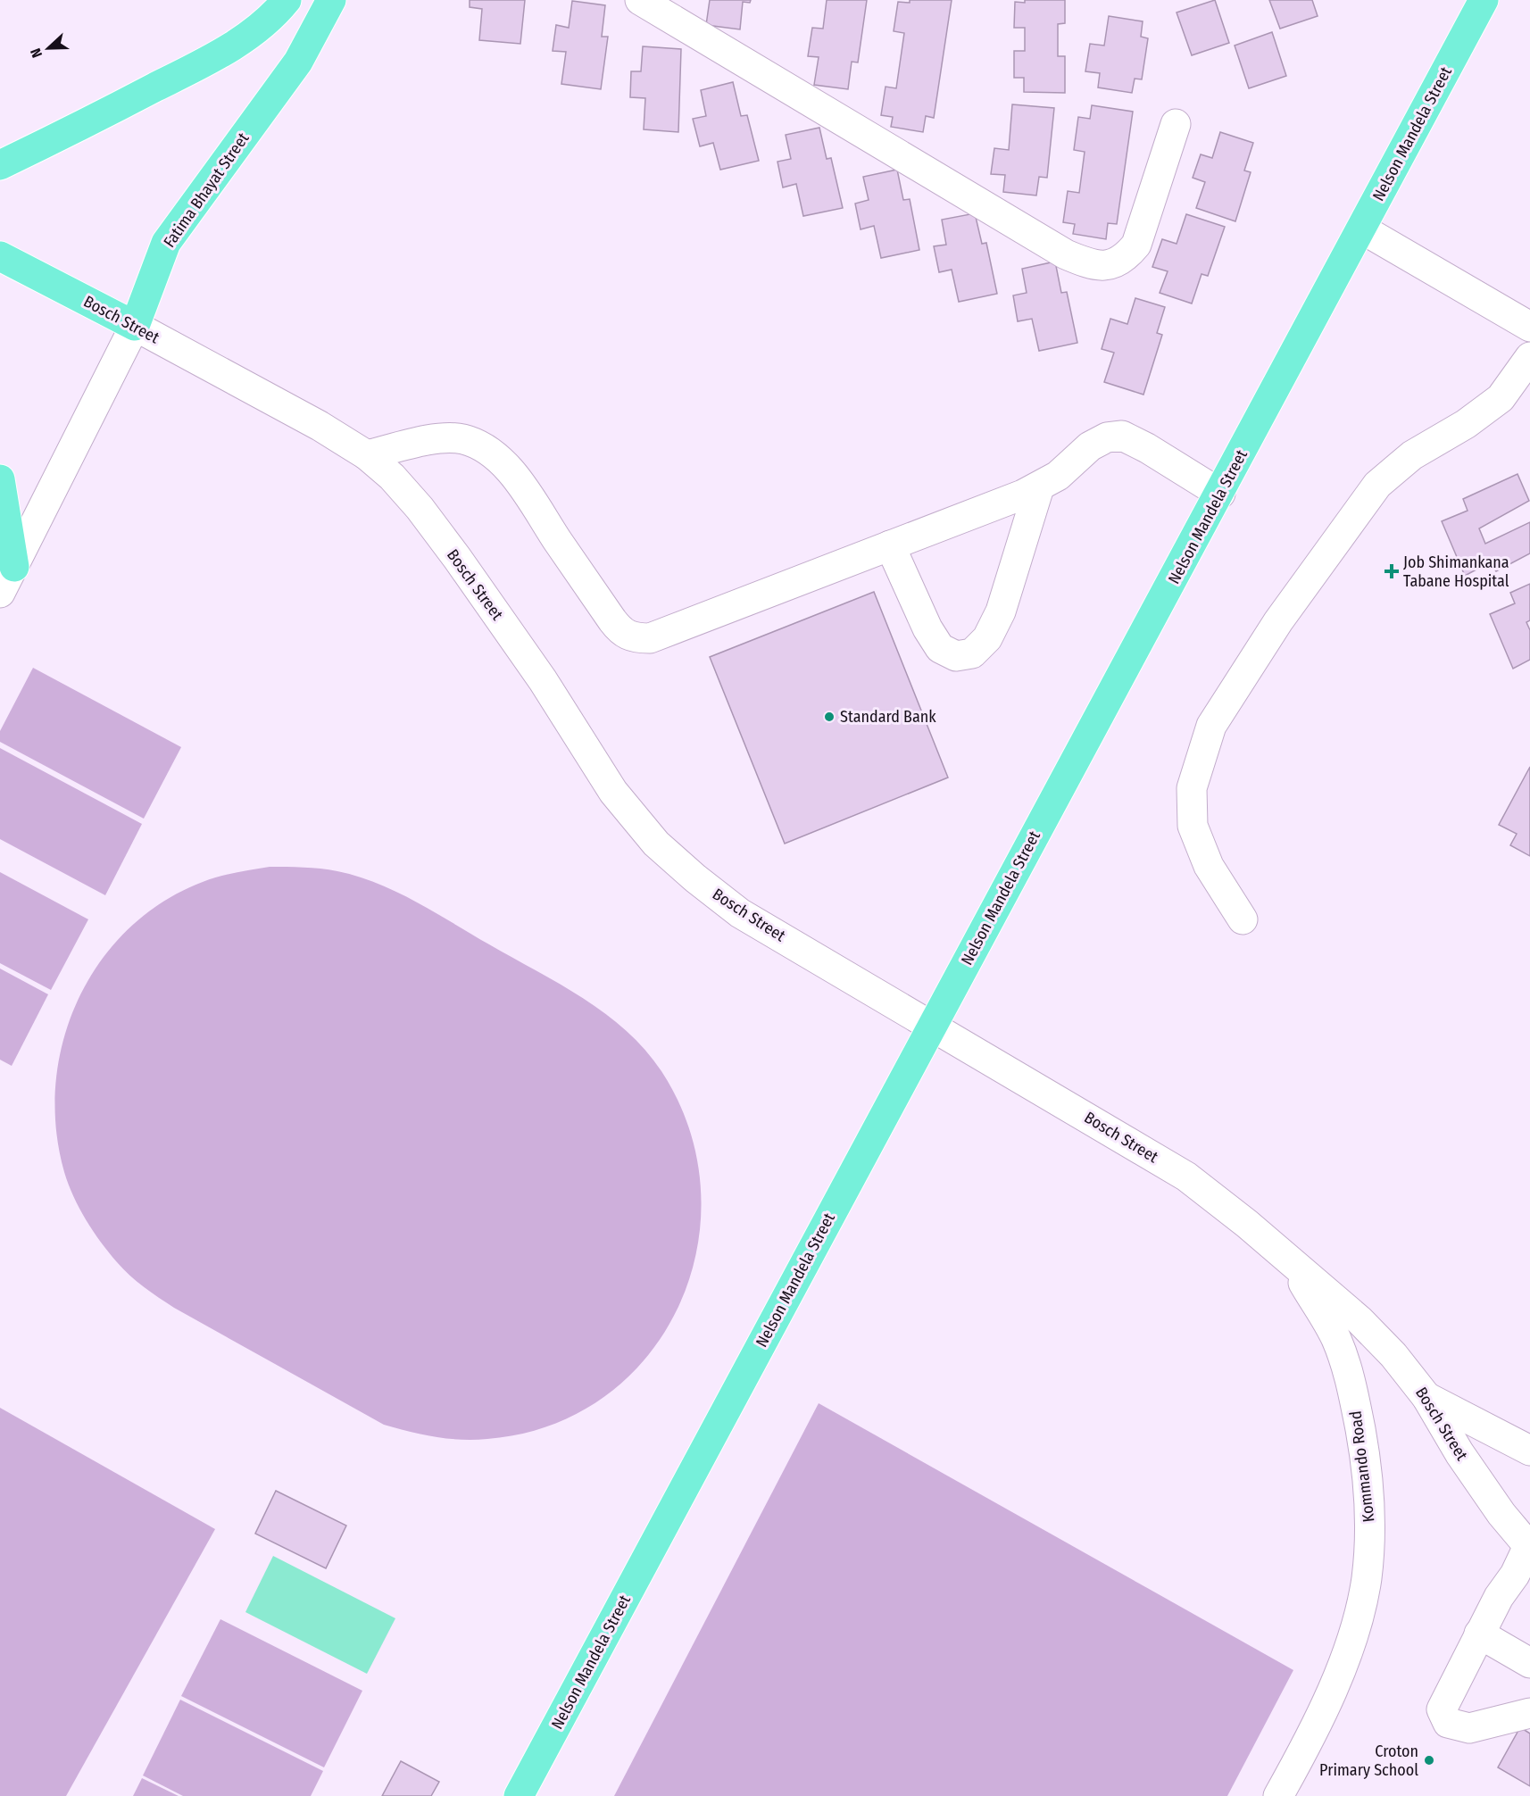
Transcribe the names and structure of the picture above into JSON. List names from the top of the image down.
{
  "streets": {
    "main road": ["Nelson Mandela Street", "Fatima Bhayat Street", "Bosch Street"],
    "street": ["Kommando Road"]
  },
  "crossings": [
    ["Nelson Mandela Street", "Bosch Street"],
    ["Fatima Bhayat Street", "Bosch Street"],
    ["Bosch Street", "Kommando Road"]
  ],
  "places": {
    "health": ["Job Shimankana Tabane Hospital"],
    "other": ["Standard Bank", "Croton Primary School"]
  },
  "north": "left"
}
